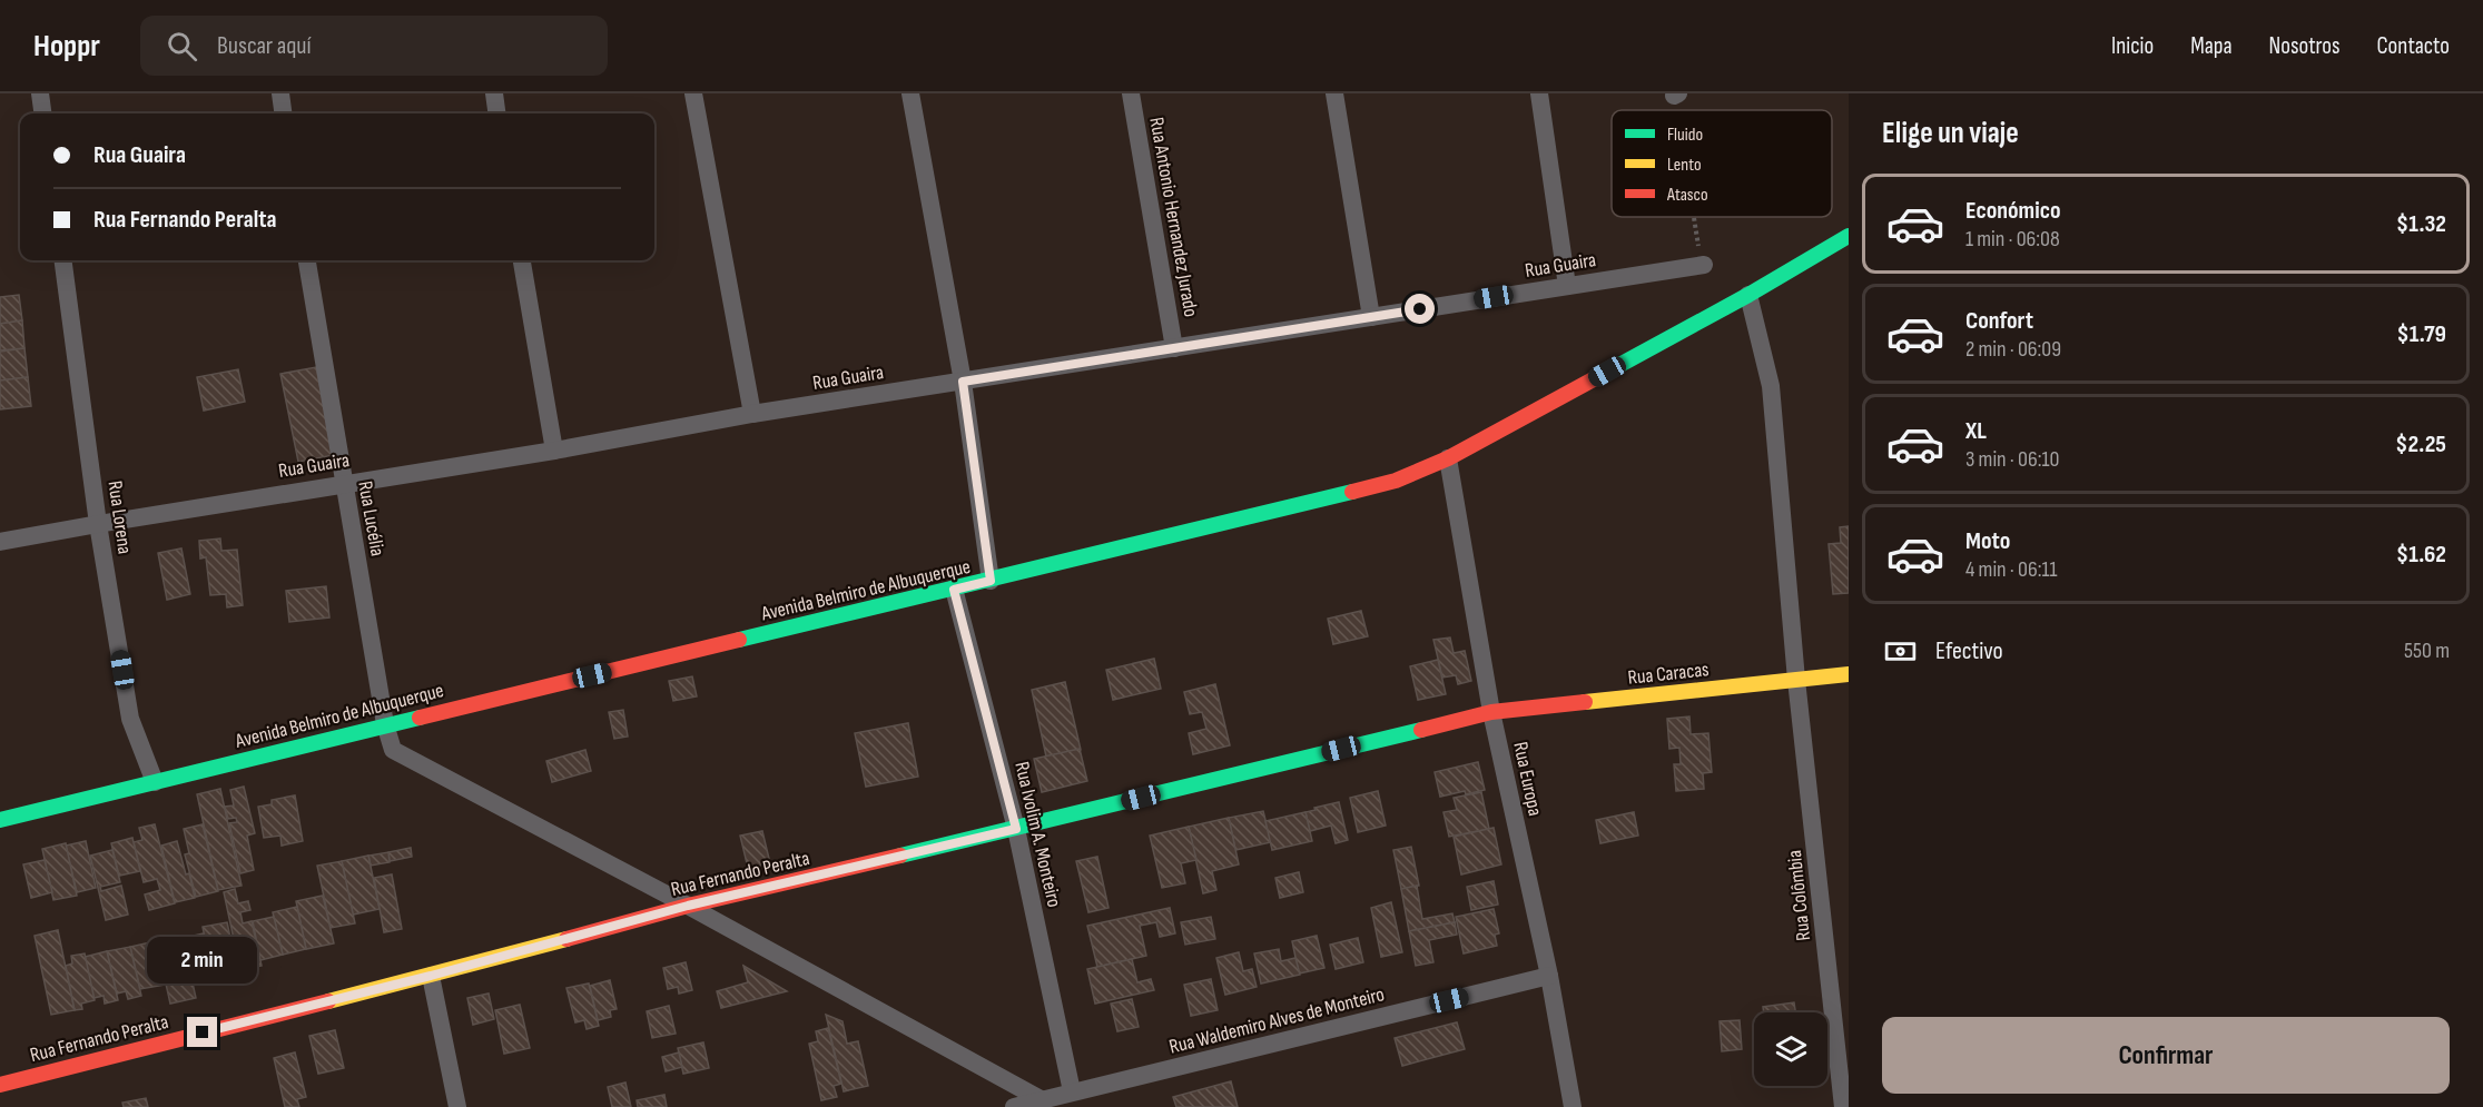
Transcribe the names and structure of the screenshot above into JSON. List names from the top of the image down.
{
  "streets": {
    "main road": ["Avenida Belmiro de Albuquerque", "Rua Caracas", "Rua Fernando Peralta"],
    "street": [
      "Rua Antonio Hernandez Jurado",
      "Rua Guaira",
      "Rua Lorena",
      "Rua Lucélia",
      "Rua Europa",
      "Rua Ivolim A. Monteiro",
      "Rua Colômbia",
      "Rua Waldemiro Alves de Monteiro"
    ]
  },
  "crossings": [
    ["Rua Antonio Hernandez Jurado", "Rua Guaira"],
    ["Rua Guaira", "Rua Lorena"],
    ["Rua Guaira", "Rua Lucélia"],
    ["Rua Lorena", "Avenida Belmiro de Albuquerque"],
    ["Rua Lucélia", "Avenida Belmiro de Albuquerque"],
    ["Rua Lucélia", "Rua Fernando Peralta"],
    ["Avenida Belmiro de Albuquerque", "Rua Europa"],
    ["Avenida Belmiro de Albuquerque", "Rua Ivolim A. Monteiro"],
    ["Avenida Belmiro de Albuquerque", "Rua Colômbia"],
    ["Rua Caracas", "Rua Europa"],
    ["Rua Caracas", "Rua Fernando Peralta"],
    ["Rua Caracas", "Rua Colômbia"],
    ["Rua Europa", "Rua Fernando Peralta"],
    ["Rua Europa", "Rua Waldemiro Alves de Monteiro"],
    ["Rua Ivolim A. Monteiro", "Rua Fernando Peralta"],
    ["Rua Ivolim A. Monteiro", "Rua Waldemiro Alves de Monteiro"]
  ],
  "legend": ["Fluido", "Lento", "Atasco"],
  "page": {
    "header": "Hoppr",
    "search": "Buscar aquí",
    "nav": [
      "Inicio",
      "Mapa",
      "Nosotros",
      "Contacto"
    ],
    "heading": "Elige un viaje",
    "banner": ["Rua Guaira", "Rua Fernando Peralta"],
    "list": [
      {
        "name": "Económico",
        "note": "1 min · 06:08",
        "value": "$1.32"
      },
      {
        "name": "Confort",
        "note": "2 min · 06:09",
        "value": "$1.79"
      },
      {
        "name": "XL",
        "note": "3 min · 06:10",
        "value": "$2.25"
      },
      {
        "name": "Moto",
        "note": "4 min · 06:11",
        "value": "$1.62"
      }
    ],
    "pay": ["Efectivo", "550 m"],
    "bubble": "2 min",
    "buttons": "Confirmar"
  }
}
